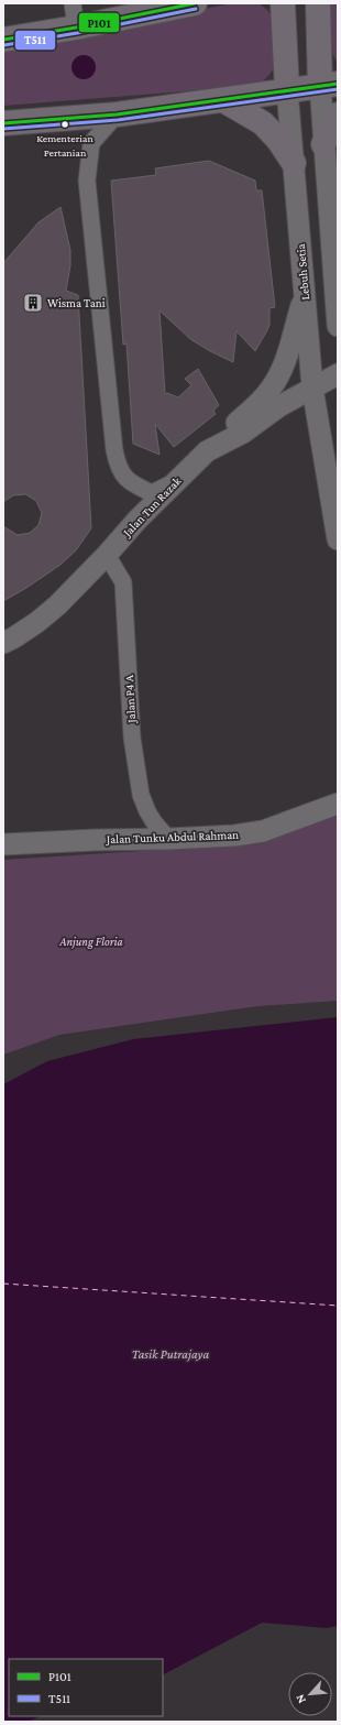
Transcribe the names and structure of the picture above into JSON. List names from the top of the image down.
{
  "streets": {
    "main road": ["Lebuh Setia"],
    "street": ["Jalan Tun Razak", "Jalan P4 A", "Jalan Tunku Abdul Rahman"]
  },
  "crossings": [
    ["Lebuh Setia", "Jalan Tun Razak"],
    ["Jalan Tun Razak", "Jalan P4 A"],
    ["Jalan P4 A", "Jalan Tunku Abdul Rahman"]
  ],
  "water": ["Tasik Putrajaya"],
  "parks": ["Anjung Floria"],
  "places": {
    "other": ["Kementerian Pertanian"],
    "building": ["Wisma Tani"]
  },
  "lines": ["transit line P101", "transit line T511"],
  "legend": ["P101", "T511"],
  "north": "bottom left"
}
